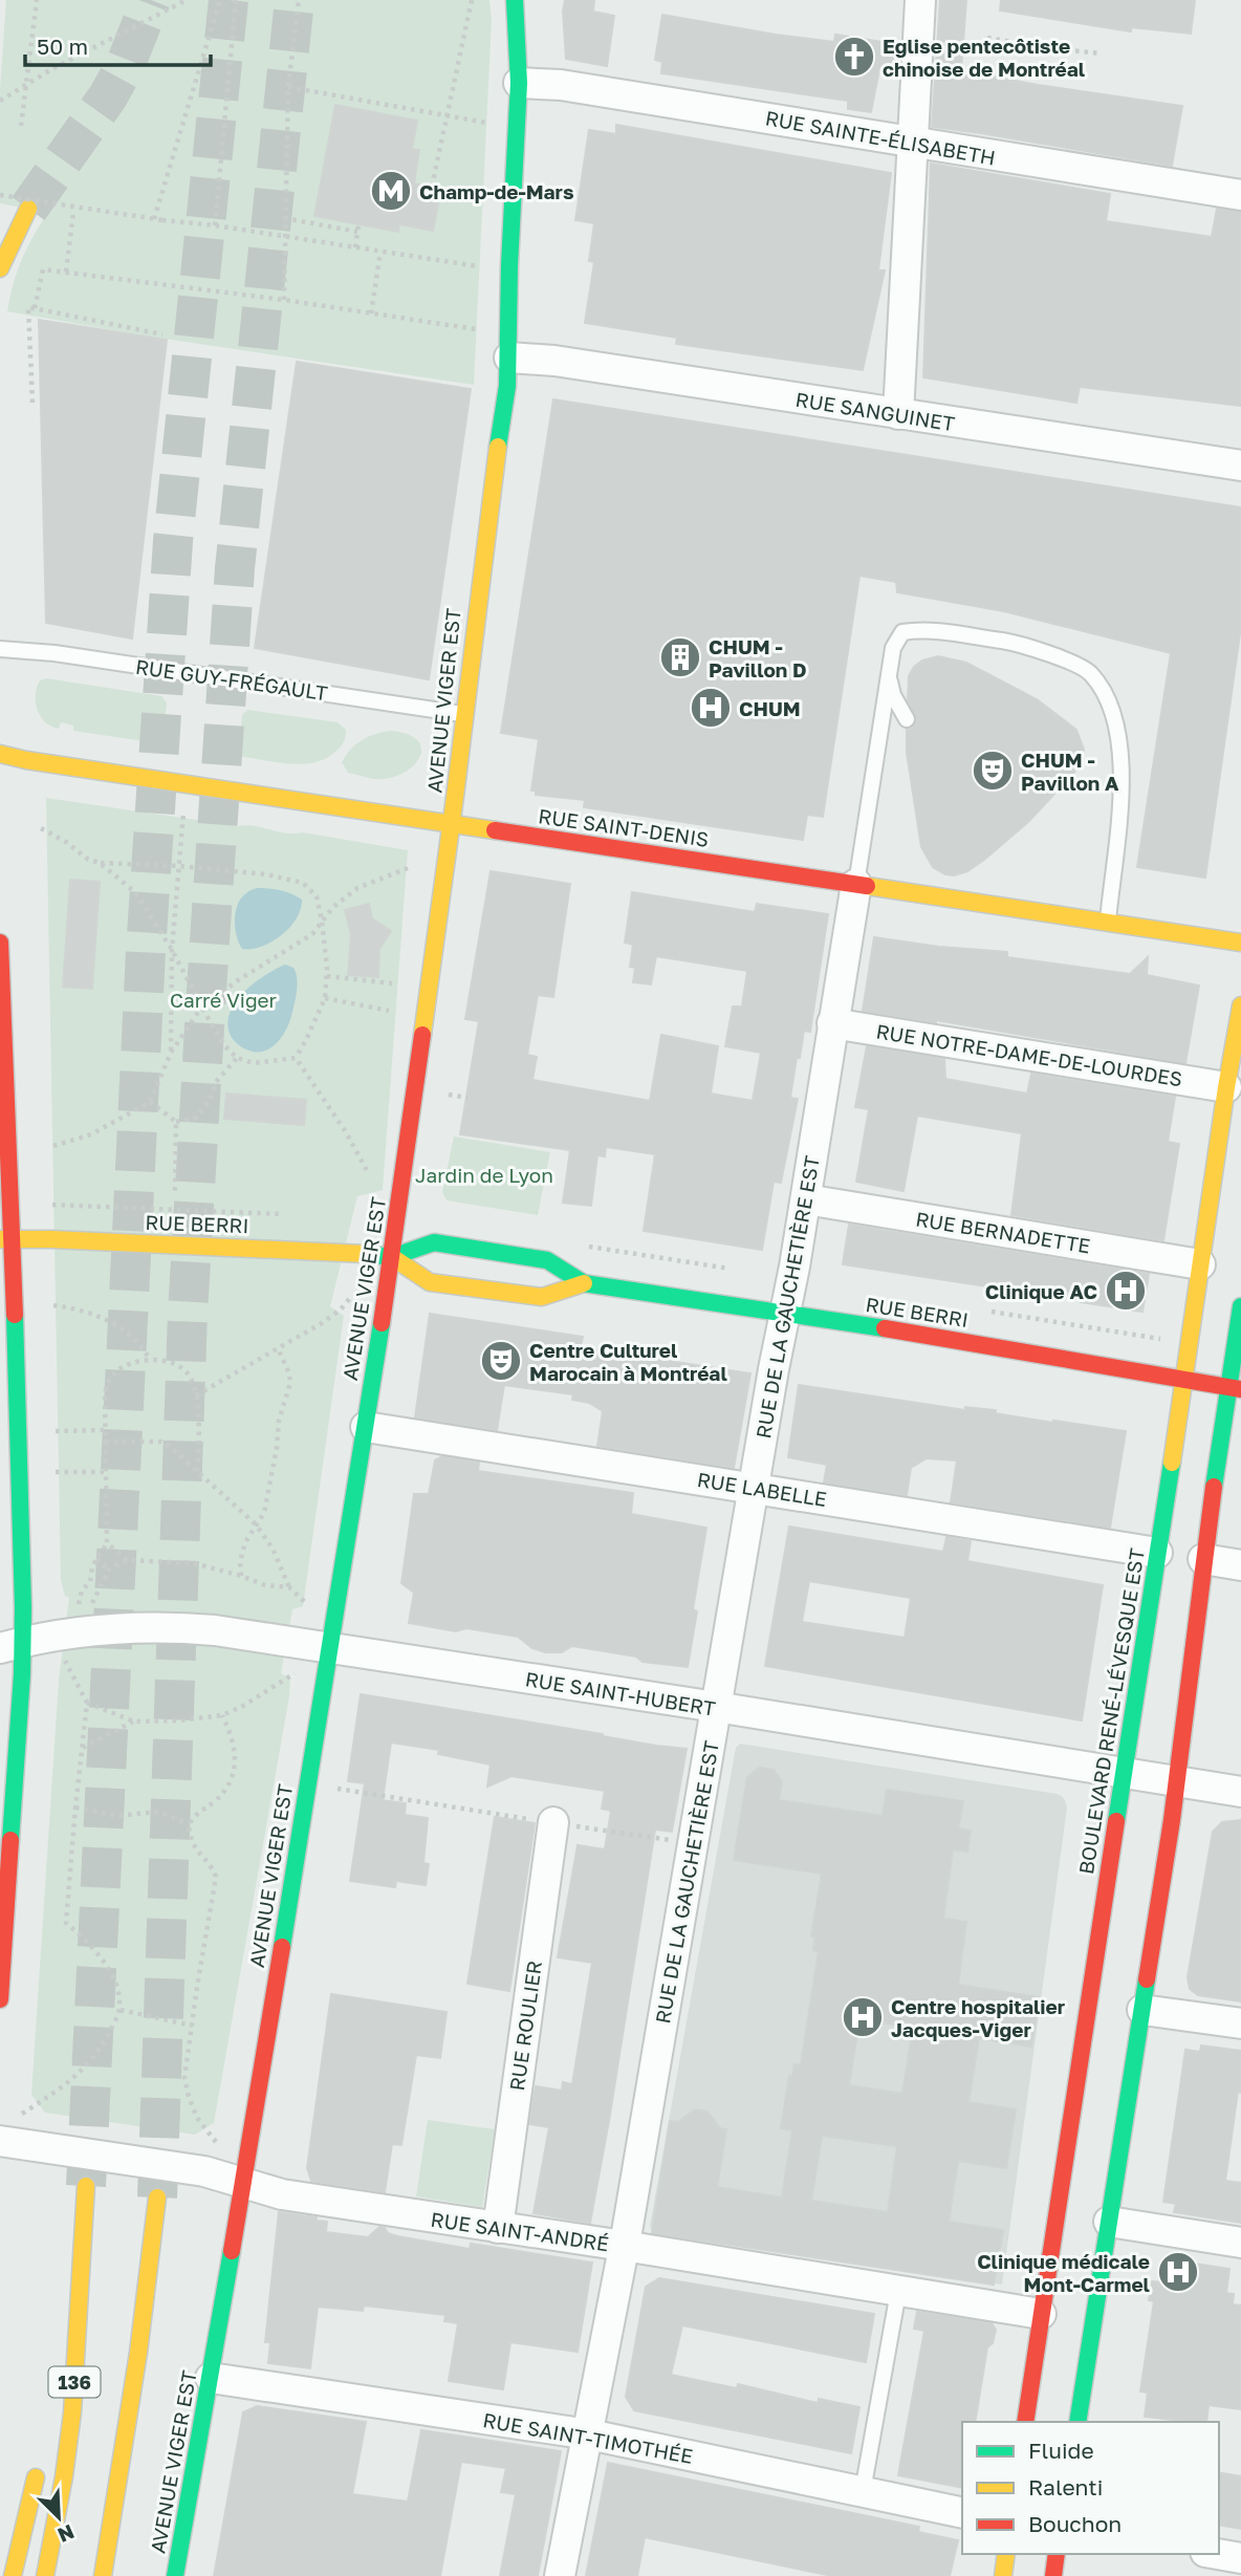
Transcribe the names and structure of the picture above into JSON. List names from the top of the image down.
{
  "streets": {
    "main road": [
      "AVENUE VIGER EST",
      "RUE SAINT-DENIS",
      "RUE BERRI",
      "BOULEVARD RENÉ-LÉVESQUE EST",
      "136"
    ],
    "street": [
      "RUE SAINTE-ÉLISABETH",
      "RUE SANGUINET",
      "RUE NOTRE-DAME-DE-LOURDES",
      "RUE BERNADETTE",
      "RUE DE LA GAUCHETIÈRE EST",
      "RUE LABELLE",
      "RUE SAINT-HUBERT",
      "RUE ROULIER",
      "RUE SAINT-ANDRÉ",
      "RUE SAINT-TIMOTHÉE"
    ],
    "lane": ["RUE GUY-FRÉGAULT"]
  },
  "crossings": [
    ["RUE SAINTE-ÉLISABETH", "AVENUE VIGER EST"],
    ["RUE SANGUINET", "AVENUE VIGER EST"],
    ["RUE GUY-FRÉGAULT", "AVENUE VIGER EST"],
    ["AVENUE VIGER EST", "RUE SAINT-DENIS"],
    ["AVENUE VIGER EST", "RUE BERRI"],
    ["AVENUE VIGER EST", "RUE LABELLE"],
    ["AVENUE VIGER EST", "RUE SAINT-HUBERT"],
    ["AVENUE VIGER EST", "RUE SAINT-ANDRÉ"],
    ["AVENUE VIGER EST", "RUE SAINT-TIMOTHÉE"],
    ["RUE SAINT-DENIS", "RUE DE LA GAUCHETIÈRE EST"],
    ["RUE NOTRE-DAME-DE-LOURDES", "RUE DE LA GAUCHETIÈRE EST"],
    ["RUE NOTRE-DAME-DE-LOURDES", "BOULEVARD RENÉ-LÉVESQUE EST"],
    ["RUE BERRI", "RUE DE LA GAUCHETIÈRE EST"],
    ["RUE BERRI", "BOULEVARD RENÉ-LÉVESQUE EST"],
    ["RUE BERNADETTE", "RUE DE LA GAUCHETIÈRE EST"],
    ["RUE BERNADETTE", "BOULEVARD RENÉ-LÉVESQUE EST"],
    ["RUE DE LA GAUCHETIÈRE EST", "RUE LABELLE"],
    ["RUE DE LA GAUCHETIÈRE EST", "RUE SAINT-HUBERT"],
    ["RUE DE LA GAUCHETIÈRE EST", "RUE SAINT-ANDRÉ"],
    ["RUE DE LA GAUCHETIÈRE EST", "RUE SAINT-TIMOTHÉE"],
    ["RUE LABELLE", "BOULEVARD RENÉ-LÉVESQUE EST"],
    ["RUE SAINT-HUBERT", "BOULEVARD RENÉ-LÉVESQUE EST"],
    ["BOULEVARD RENÉ-LÉVESQUE EST", "RUE SAINT-ANDRÉ"],
    ["RUE ROULIER", "RUE SAINT-ANDRÉ"]
  ],
  "parks": ["Carré Viger", "Jardin de Lyon"],
  "places": {
    "church": ["Eglise pentecôtiste chinoise de Montréal"],
    "metro station": ["Champ-de-Mars"],
    "building": ["CHUM - Pavillon D"],
    "hospital": [
      "CHUM",
      "Clinique AC",
      "Centre hospitalier Jacques-Viger",
      "Clinique médicale Mont-Carmel"
    ],
    "theatre": ["CHUM - Pavillon A", "Centre Culturel Marocain à Montréal"]
  },
  "legend": ["Fluide", "Ralenti", "Bouchon"],
  "scale_bar": "50 m",
  "north": "bottom right"
}
